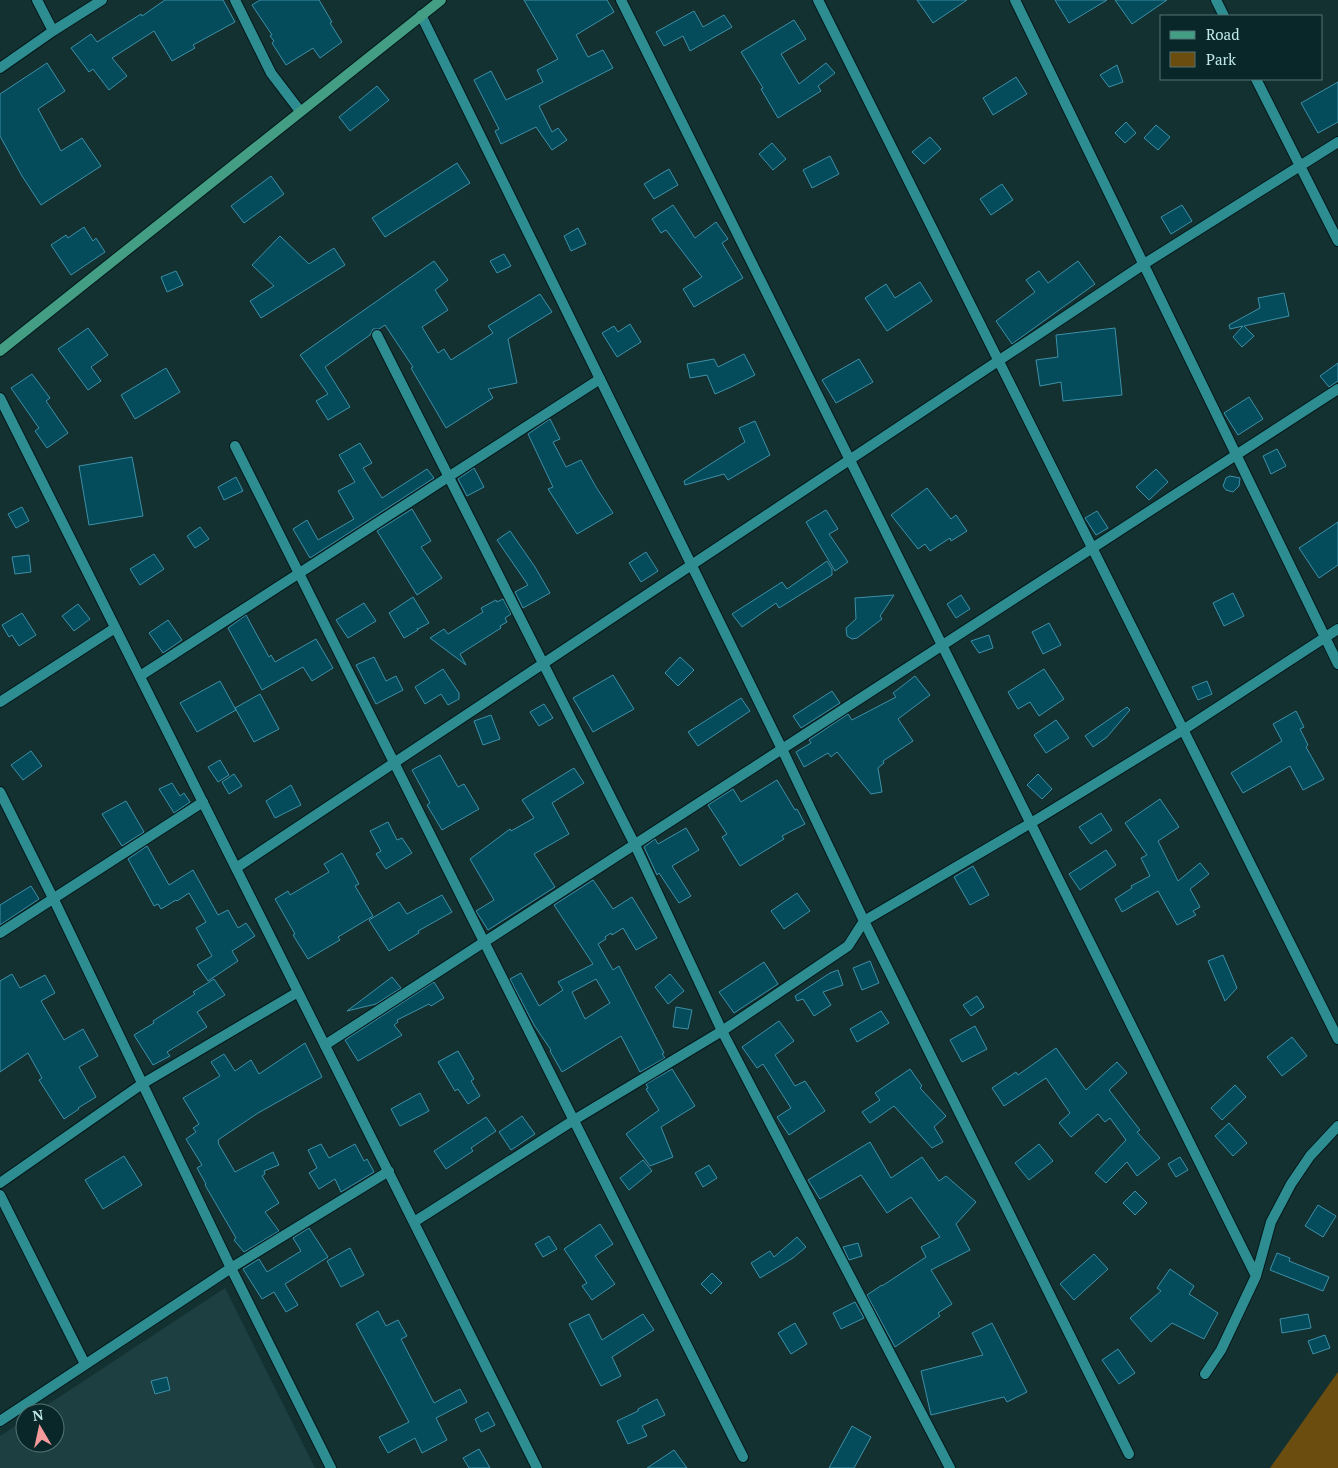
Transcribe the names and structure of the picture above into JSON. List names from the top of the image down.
{
  "legend": ["Road", "Park"],
  "north": "top"
}
